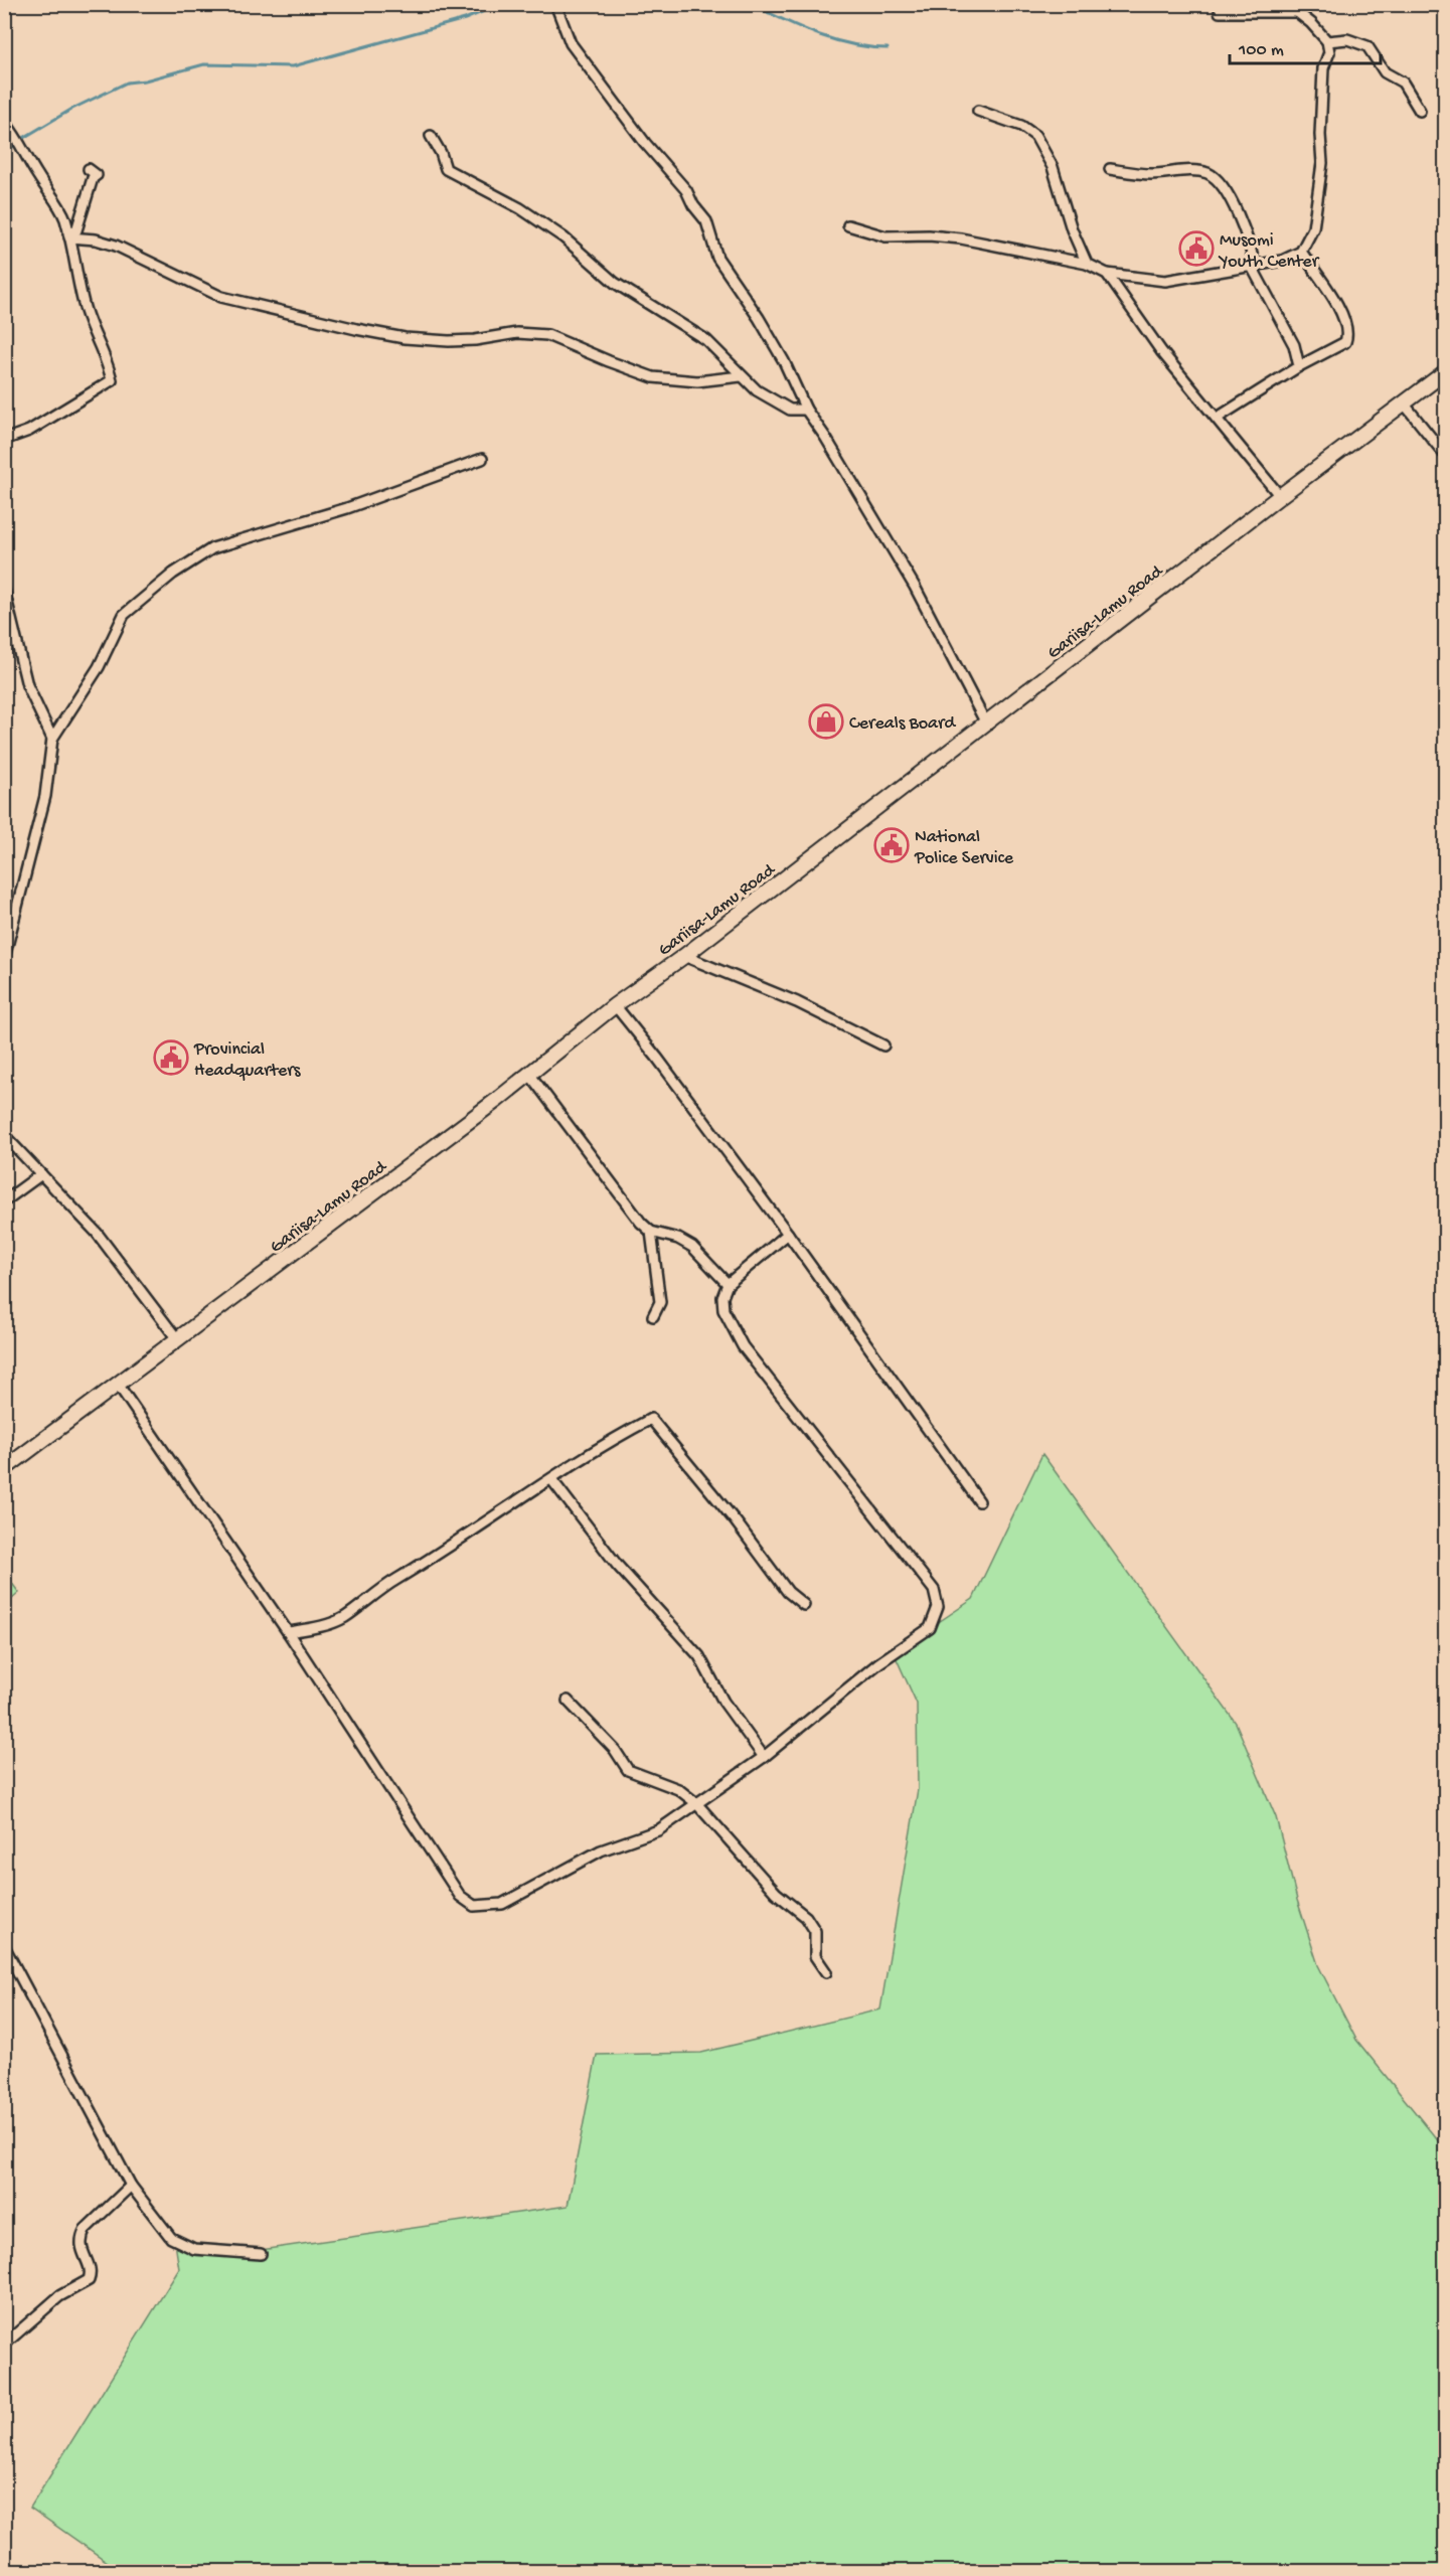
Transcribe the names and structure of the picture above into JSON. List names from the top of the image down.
{
  "streets": {
    "street": ["Gariisa-Lamu Road"]
  },
  "places": {
    "public building": ["Musomi Youth Center", "National Police Service", "Provincial Headquarters"],
    "shop": ["Cereals Board"]
  },
  "scale_bar": "100 m"
}
